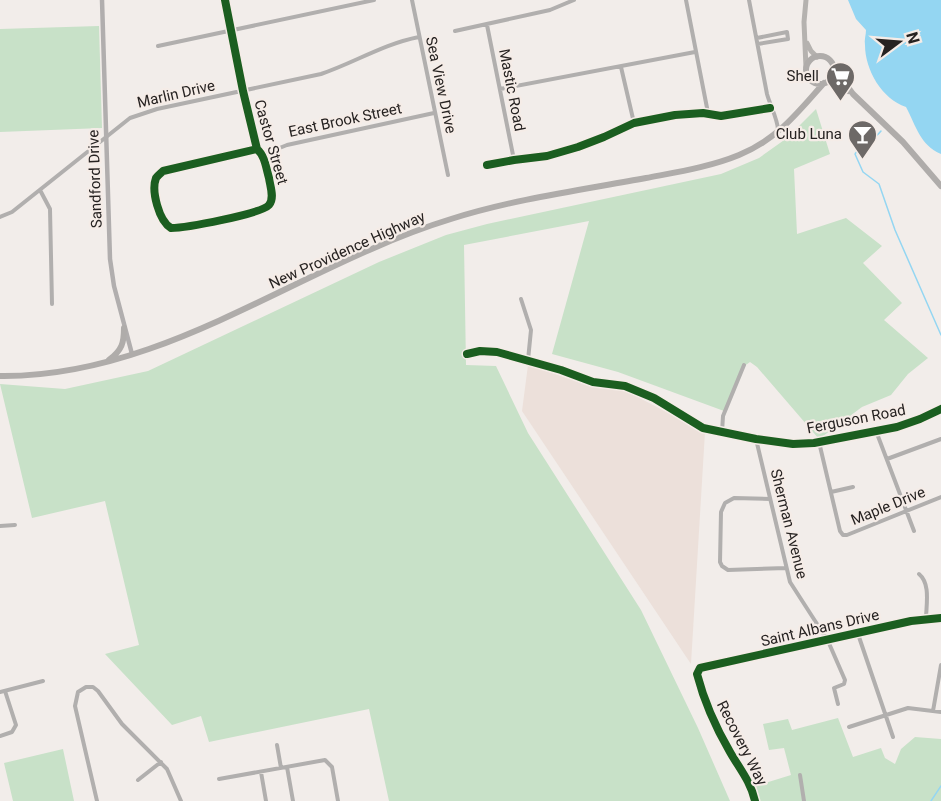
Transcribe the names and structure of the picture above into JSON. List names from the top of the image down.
{
  "streets": {
    "highway": ["New Providence Highway"],
    "street": [
      "Sea View Drive",
      "Mastic Road",
      "Marlin Drive",
      "East Brook Street",
      "Castor Street",
      "Sandford Drive",
      "Ferguson Road",
      "Maple Drive",
      "Sherman Avenue",
      "Saint Albans Drive",
      "Recovery Way"
    ]
  },
  "crossings": [
    ["Sea View Drive", "Marlin Drive"],
    ["Sea View Drive", "East Brook Street"],
    ["Marlin Drive", "Castor Street"],
    ["Marlin Drive", "Sandford Drive"],
    ["East Brook Street", "Castor Street"],
    ["Sandford Drive", "New Providence Highway"],
    ["Ferguson Road", "Sherman Avenue"],
    ["Sherman Avenue", "Saint Albans Drive"],
    ["Saint Albans Drive", "Recovery Way"]
  ],
  "places": {
    "supermarket": ["Shell"],
    "bar": ["Club Luna"]
  },
  "north": "right"
}
